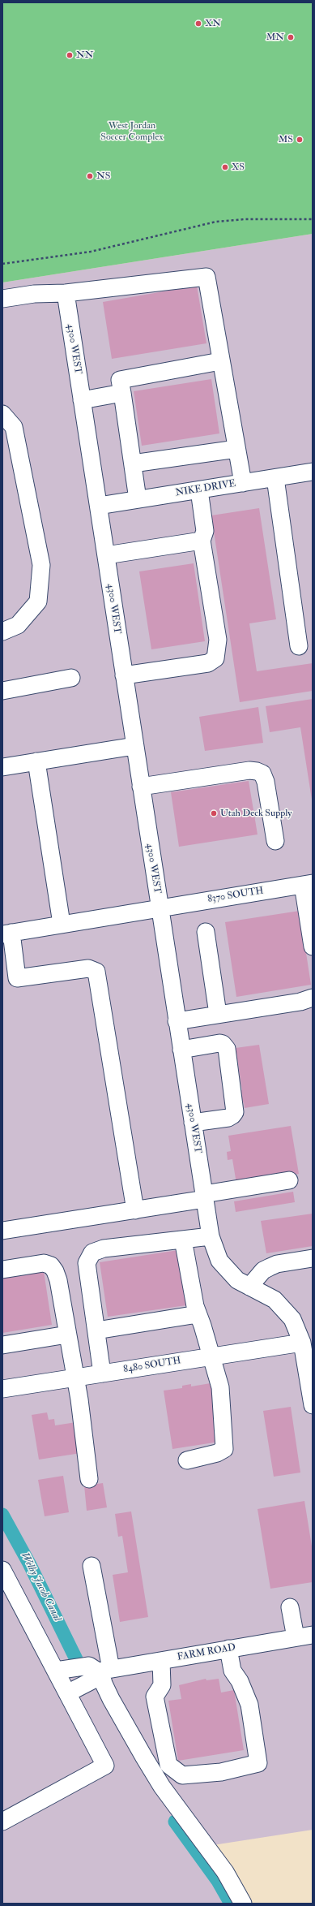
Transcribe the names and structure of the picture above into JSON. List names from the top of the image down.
{
  "streets": {
    "street": [
      "4300 WEST",
      "NIKE DRIVE",
      "8370 SOUTH",
      "8480 SOUTH",
      "FARM ROAD"
    ]
  },
  "crossings": [
    ["4300 WEST", "NIKE DRIVE"],
    ["4300 WEST", "8370 SOUTH"],
    ["4300 WEST", "8480 SOUTH"]
  ],
  "water": ["Welby Jacob Canal"],
  "parks": ["West Jordan Soccer Complex"],
  "places": [
    "XN",
    "MN",
    "NN",
    "MS",
    "XS",
    "NS",
    "Utah Deck Supply"
  ]
}
